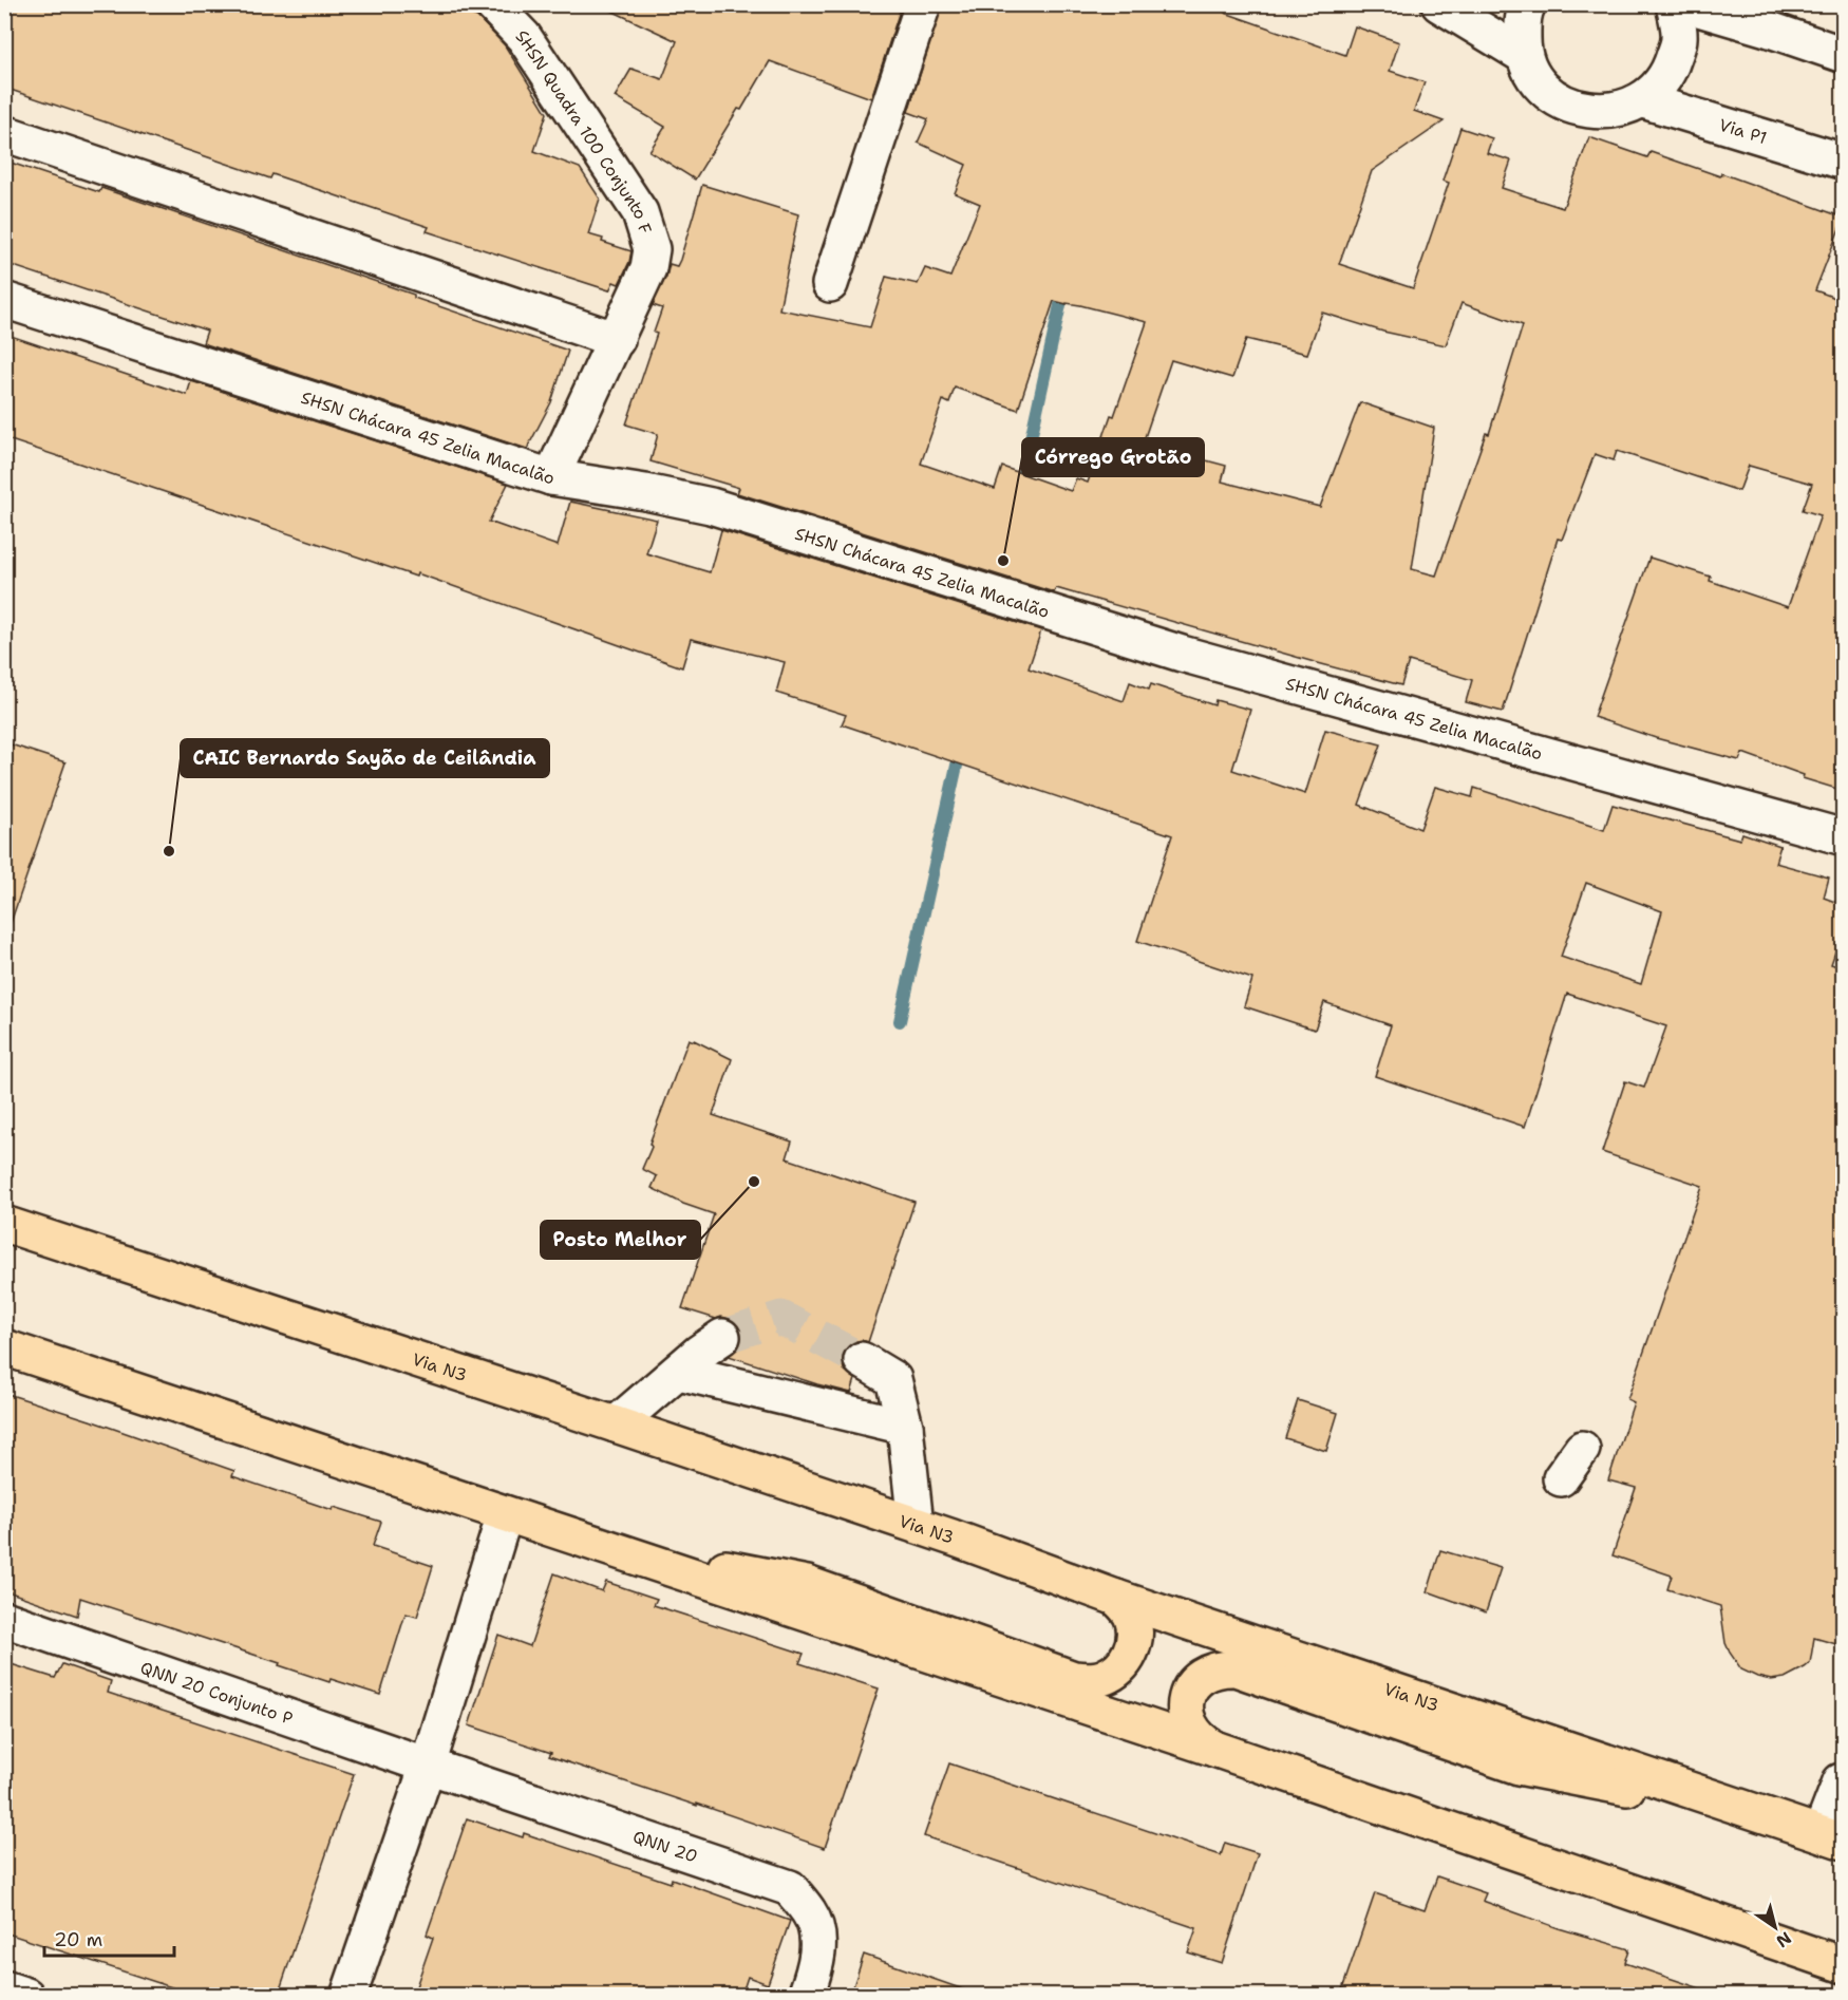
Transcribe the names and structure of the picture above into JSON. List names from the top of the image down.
{
  "streets": {
    "main road": ["Via N3"],
    "street": [
      "Via P1",
      "SHSN Quadra 100 Conjunto F",
      "SHSN Chácara 45 Zelia Macalão",
      "QNN 20 Conjunto P",
      "QNN 20"
    ]
  },
  "crossings": [
    ["SHSN Quadra 100 Conjunto F", "SHSN Chácara 45 Zelia Macalão"],
    ["QNN 20 Conjunto P", "QNN 20"]
  ],
  "places": ["Córrego Grotão", "CAIC Bernardo Sayão de Ceilândia", "Posto Melhor"],
  "scale_bar": "20 m",
  "north": "bottom right"
}
